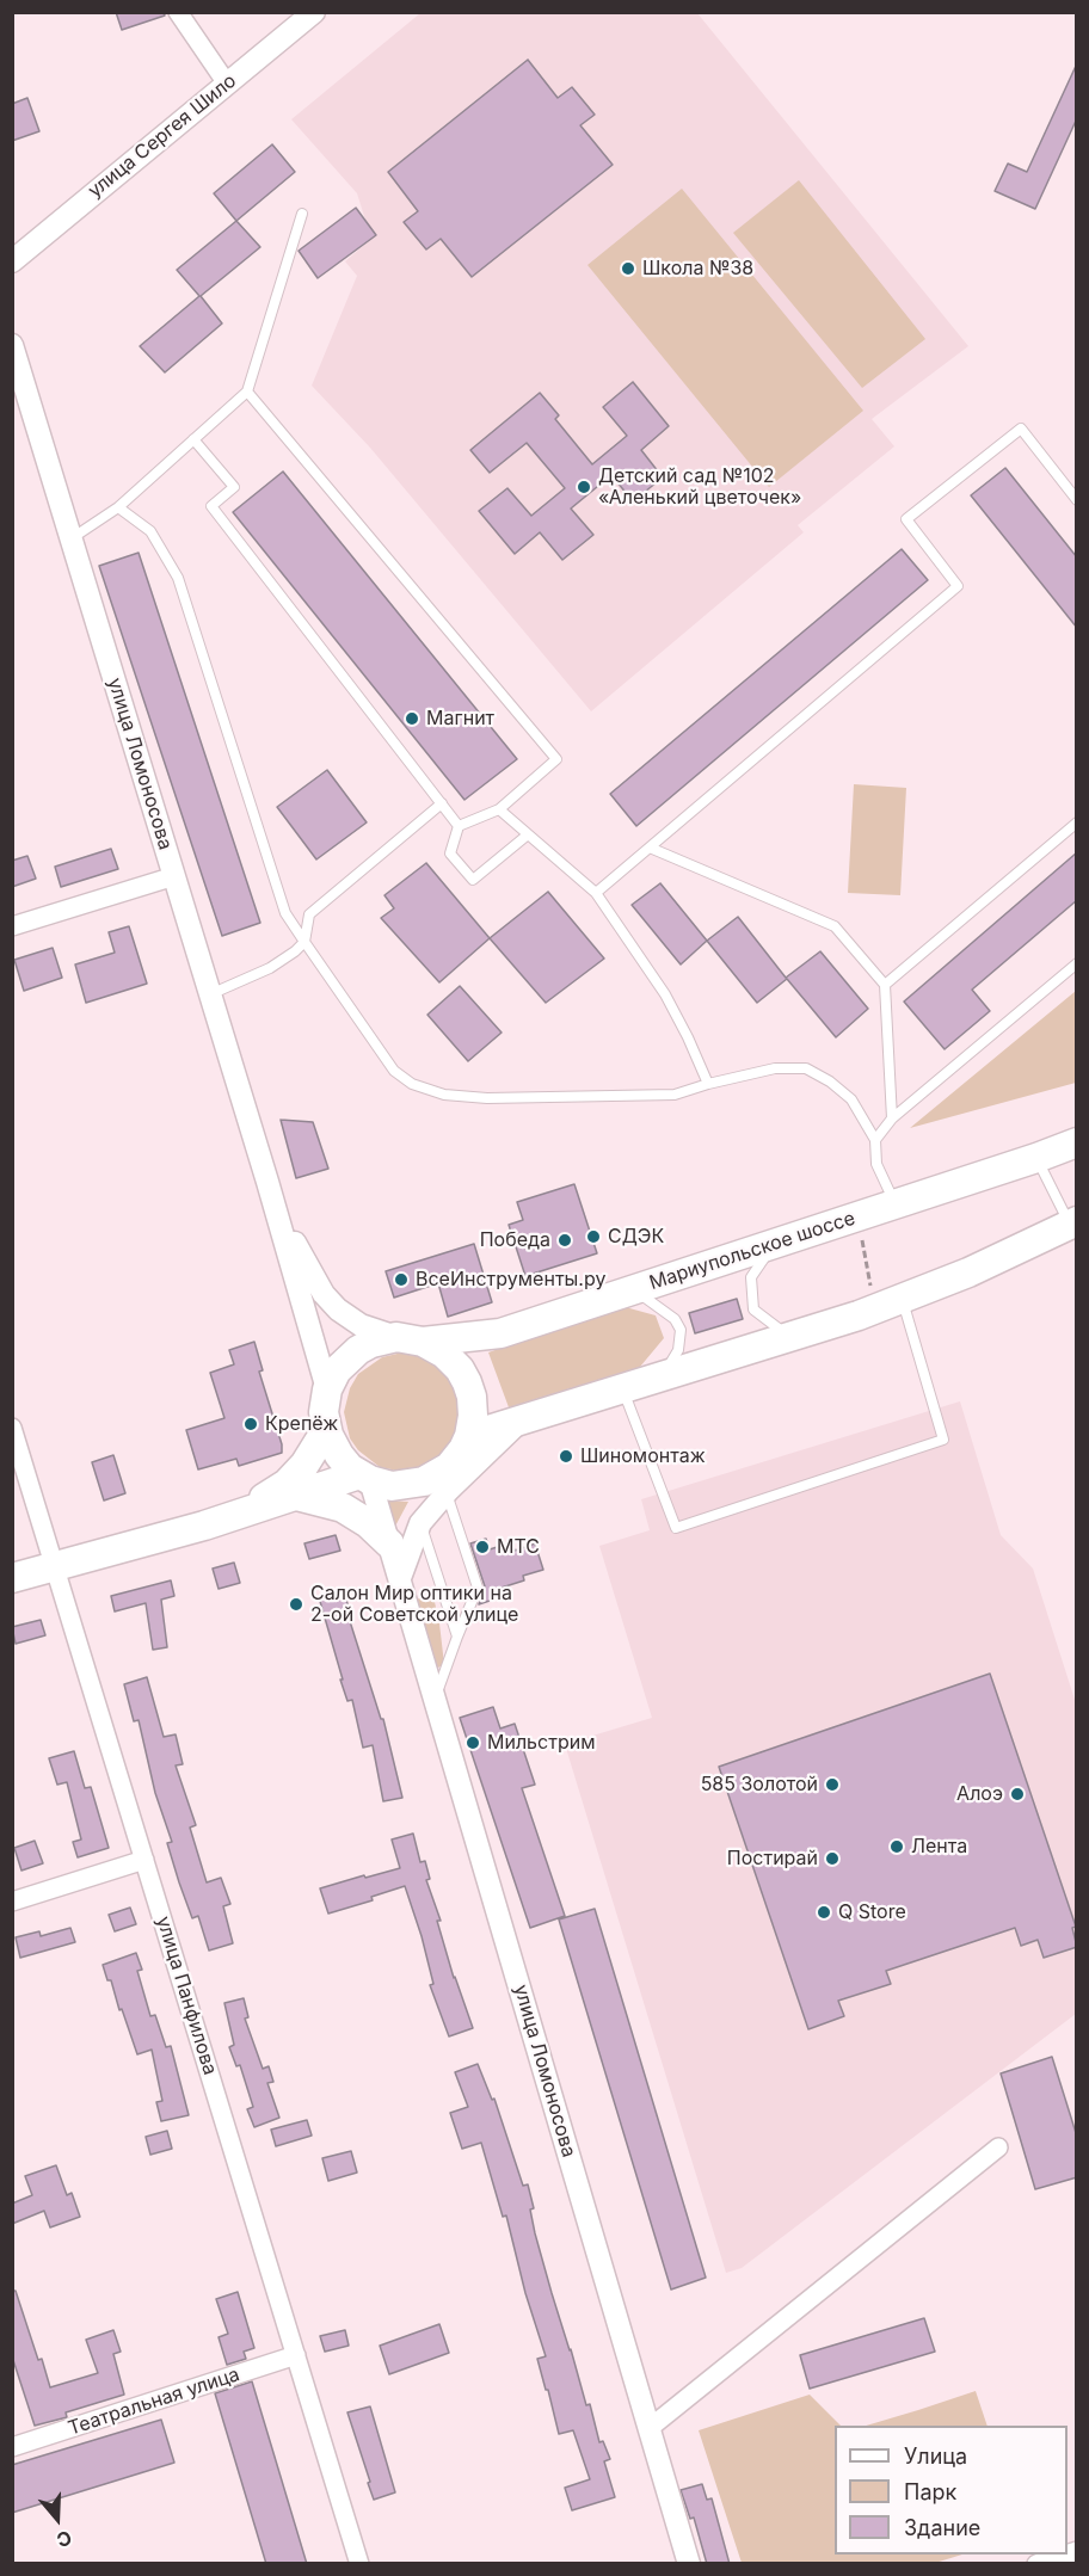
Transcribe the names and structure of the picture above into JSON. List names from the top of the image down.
{
  "streets": {
    "main road": ["Мариупольское шоссе"],
    "street": [
      "улица Сергея Шило",
      "улица Ломоносова",
      "улица Панфилова",
      "Театральная улица"
    ]
  },
  "crossings": [
    ["улица Ломоносова", "Мариупольское шоссе"],
    ["улица Панфилова", "Театральная улица"]
  ],
  "places": [
    "Школа №38",
    "Детский сад №102 «Аленький цветочек»",
    "Магнит",
    "СДЭК",
    "Победа",
    "ВсеИнструменты.ру",
    "Крепёж",
    "Шиномонтаж",
    "МТС",
    "Салон Мир оптики на 2-ой Советской улице",
    "Мильстрим",
    "585 Золотой",
    "Алоэ",
    "Лента",
    "Постирай",
    "Q Store"
  ],
  "legend": ["Улица", "Парк", "Здание"],
  "north": "bottom"
}
